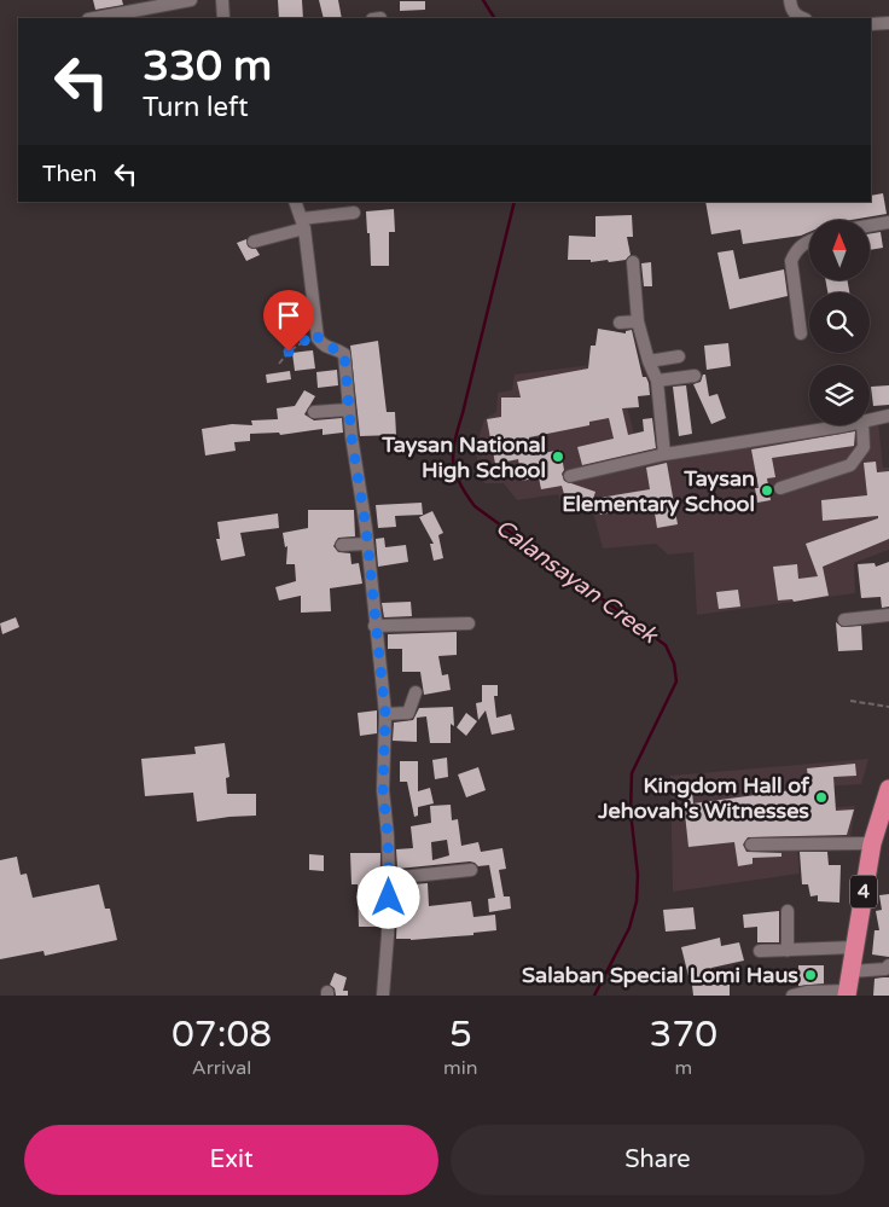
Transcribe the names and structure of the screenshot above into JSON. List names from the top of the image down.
{
  "streets": {
    "highway": ["4"]
  },
  "water": ["Calansayan Creek"],
  "places": [
    "Taysan National High School",
    "Taysan Elementary School",
    "Kingdom Hall of Jehovah's Witnesses",
    "Salaban Special Lomi Haus"
  ],
  "north": "top",
  "page": {
    "turn": ["330 m", "Turn left"],
    "then": "Then",
    "eta": [
      "07:08",
      "Arrival",
      "5",
      "min",
      "370",
      "m"
    ],
    "buttons": ["Exit", "Share"]
  }
}
